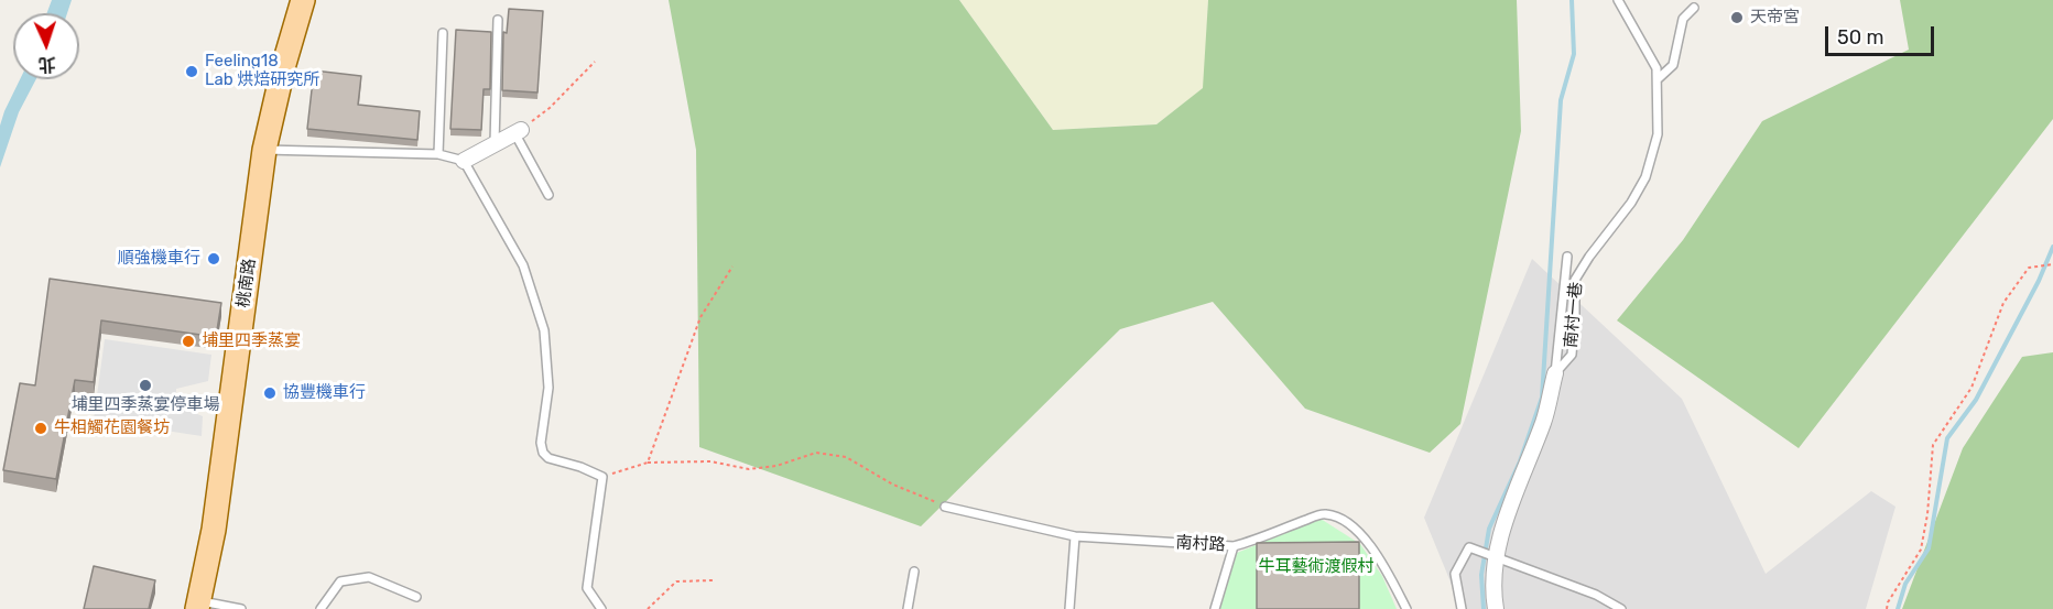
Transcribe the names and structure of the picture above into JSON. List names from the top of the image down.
{
  "streets": {
    "main road": ["桃南路"],
    "street": ["南村一巷"],
    "lane": ["南村路"]
  },
  "parks": ["牛耳藝術渡假村"],
  "places": [
    "天帝宮",
    "Feeling18 Lab 烘焙研究所",
    "順強機車行",
    "埔里四季蒸宴",
    "埔里四季蒸宴停車場",
    "協豐機車行",
    "牛相觸花園餐坊"
  ],
  "scale_bar": "50 m",
  "north": "bottom"
}
